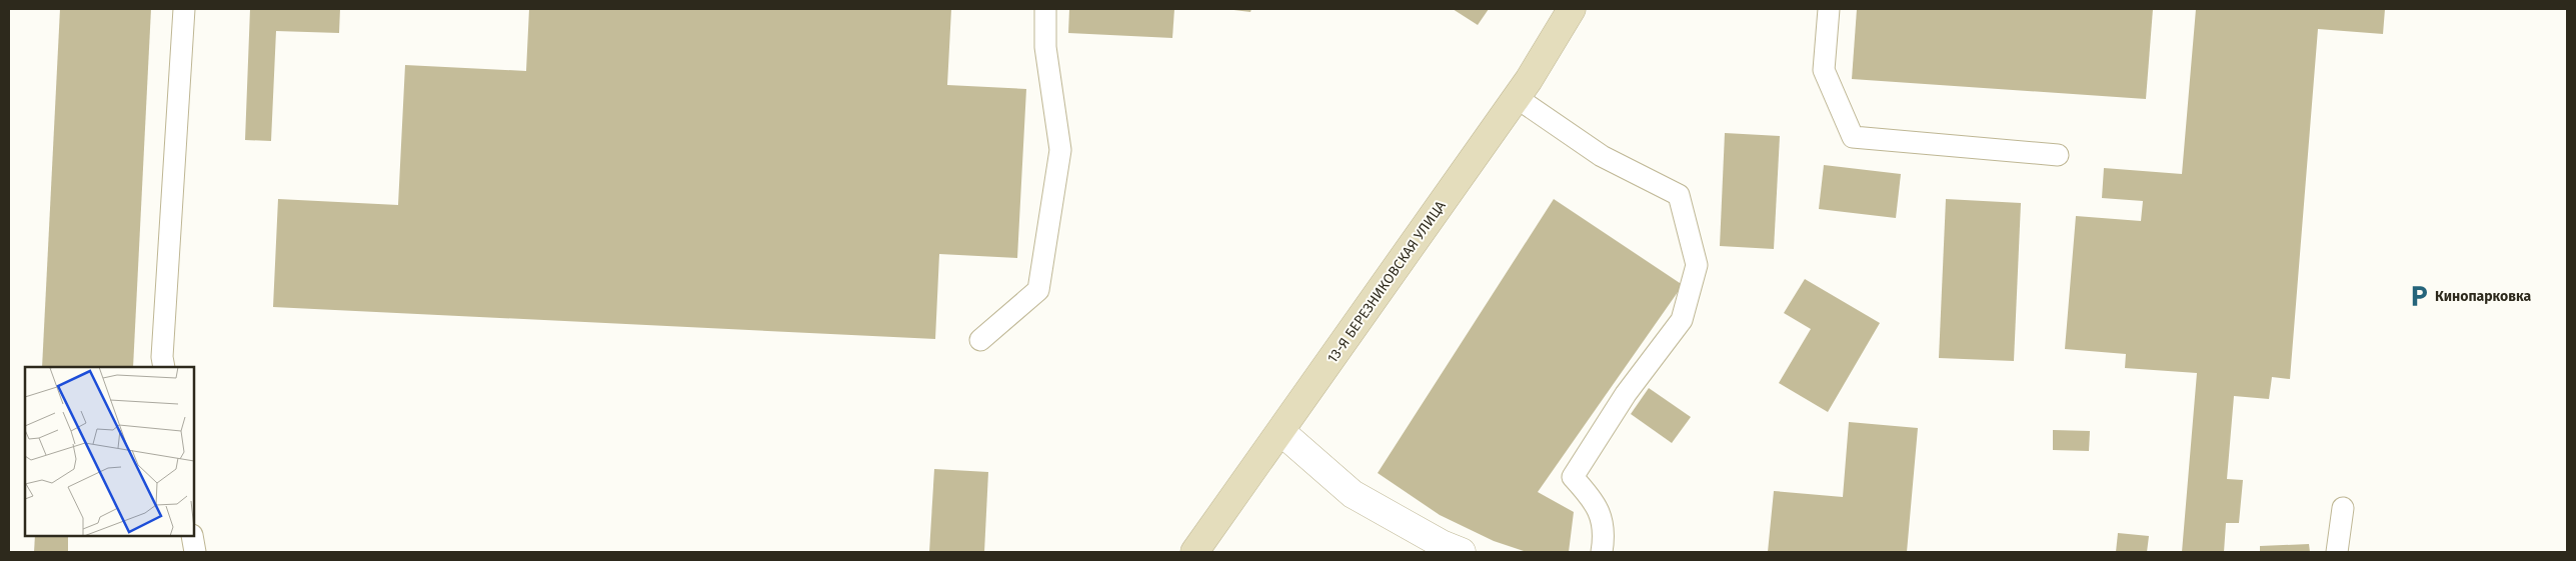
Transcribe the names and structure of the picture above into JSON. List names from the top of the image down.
{
  "streets": {
    "street": ["13-Я БЕРЕЗНИКОВСКАЯ УЛИЦА"]
  },
  "places": {
    "parking": ["Кинопарковка"]
  }
}
